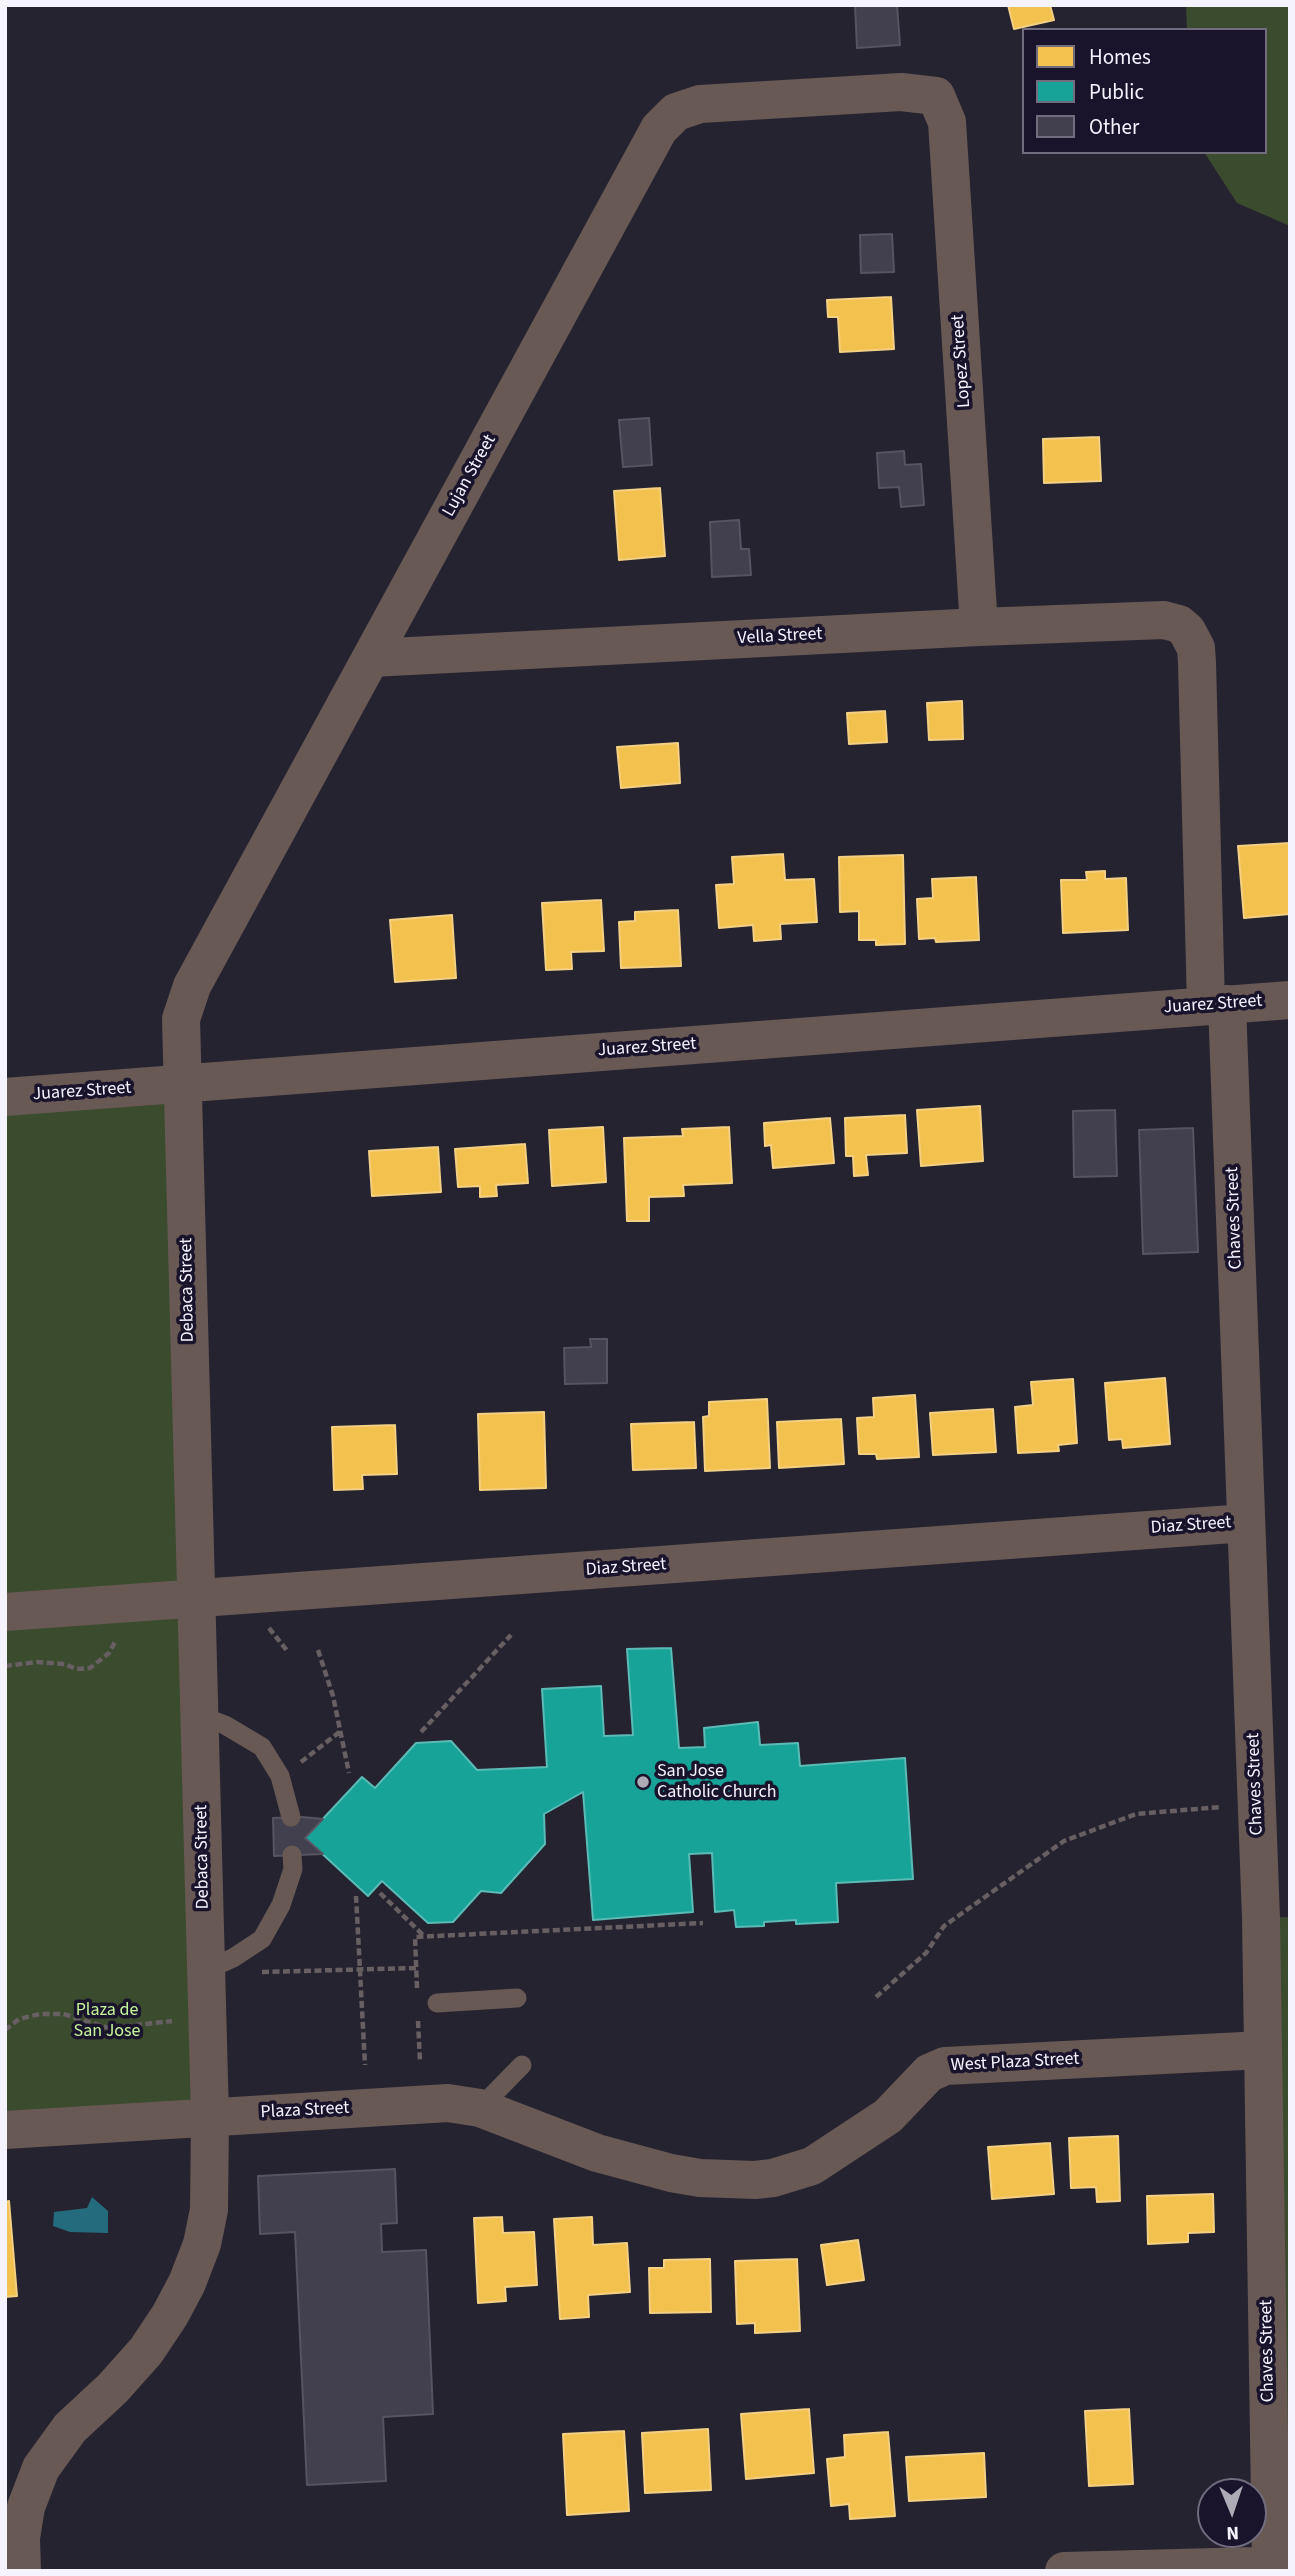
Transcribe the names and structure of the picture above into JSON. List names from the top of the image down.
{
  "streets": {
    "street": [
      "Lopez Street",
      "Lujan Street",
      "Vella Street",
      "Juarez Street",
      "Chaves Street",
      "Debaca Street",
      "Diaz Street",
      "West Plaza Street",
      "Plaza Street"
    ]
  },
  "crossings": [
    ["Lopez Street", "Lujan Street"],
    ["Lopez Street", "Vella Street"],
    ["Lujan Street", "Vella Street"],
    ["Lujan Street", "Juarez Street"],
    ["Lujan Street", "Debaca Street"],
    ["Vella Street", "Chaves Street"],
    ["Juarez Street", "Chaves Street"],
    ["Juarez Street", "Debaca Street"],
    ["Chaves Street", "Diaz Street"],
    ["Chaves Street", "West Plaza Street"],
    ["Debaca Street", "Diaz Street"],
    ["Debaca Street", "Plaza Street"],
    ["West Plaza Street", "Plaza Street"]
  ],
  "parks": ["Plaza de San Jose"],
  "places": ["San Jose Catholic Church"],
  "legend": ["Homes", "Public", "Other"],
  "north": "bottom"
}
